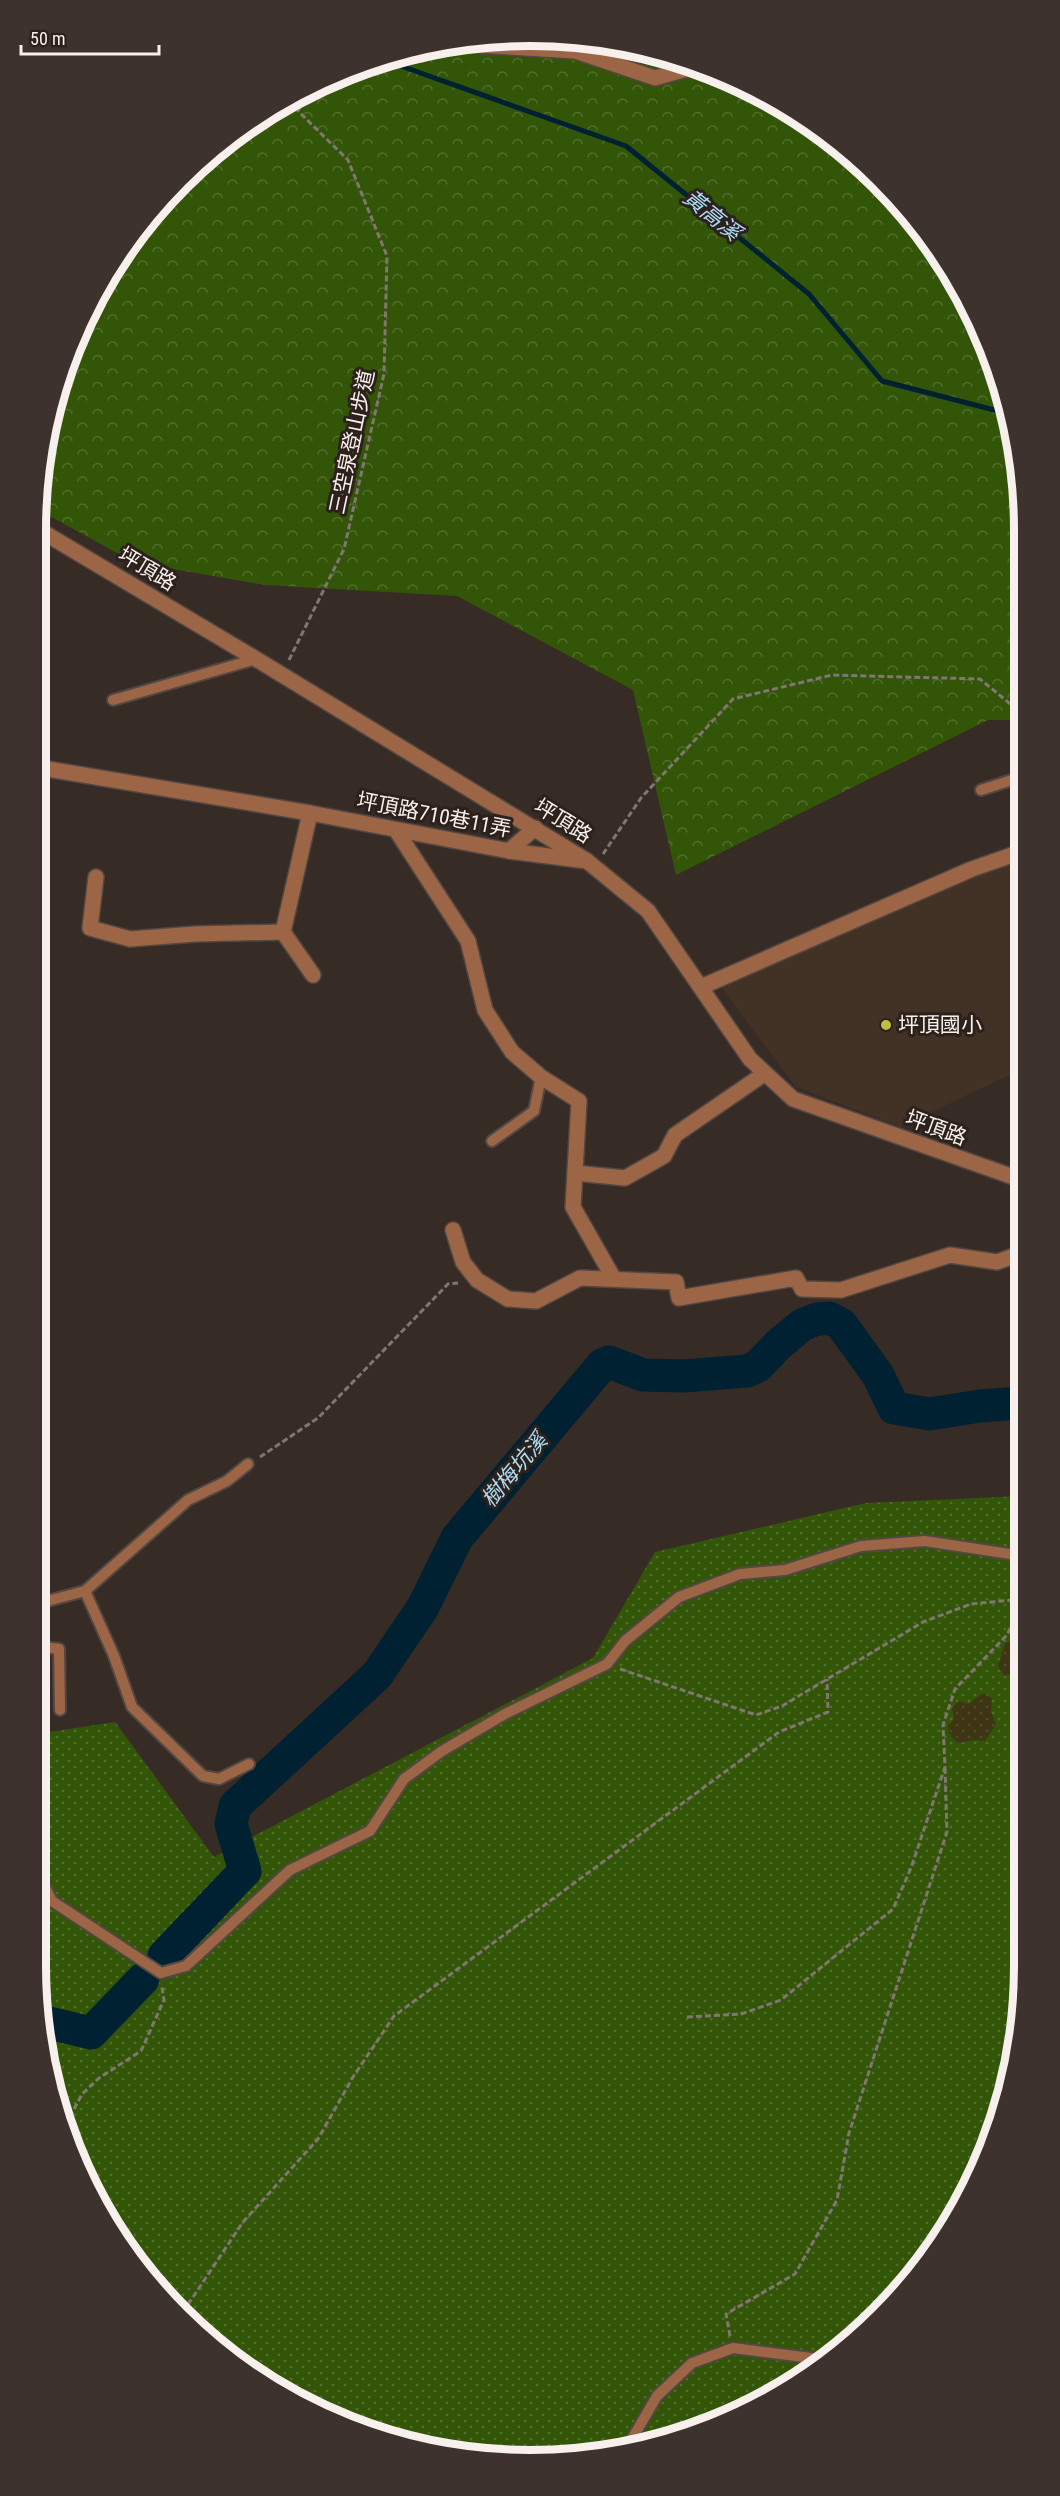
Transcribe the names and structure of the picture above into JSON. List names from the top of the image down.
{
  "streets": {
    "street": ["坪頂路", "坪頂路710巷11弄"],
    "path": ["三空泉登山步道"]
  },
  "crossings": [
    ["三空泉登山步道", "坪頂路"],
    ["坪頂路", "坪頂路710巷11弄"]
  ],
  "water": ["黃高溪", "樹梅坑溪"],
  "places": ["坪頂國小"],
  "scale_bar": "50 m"
}
